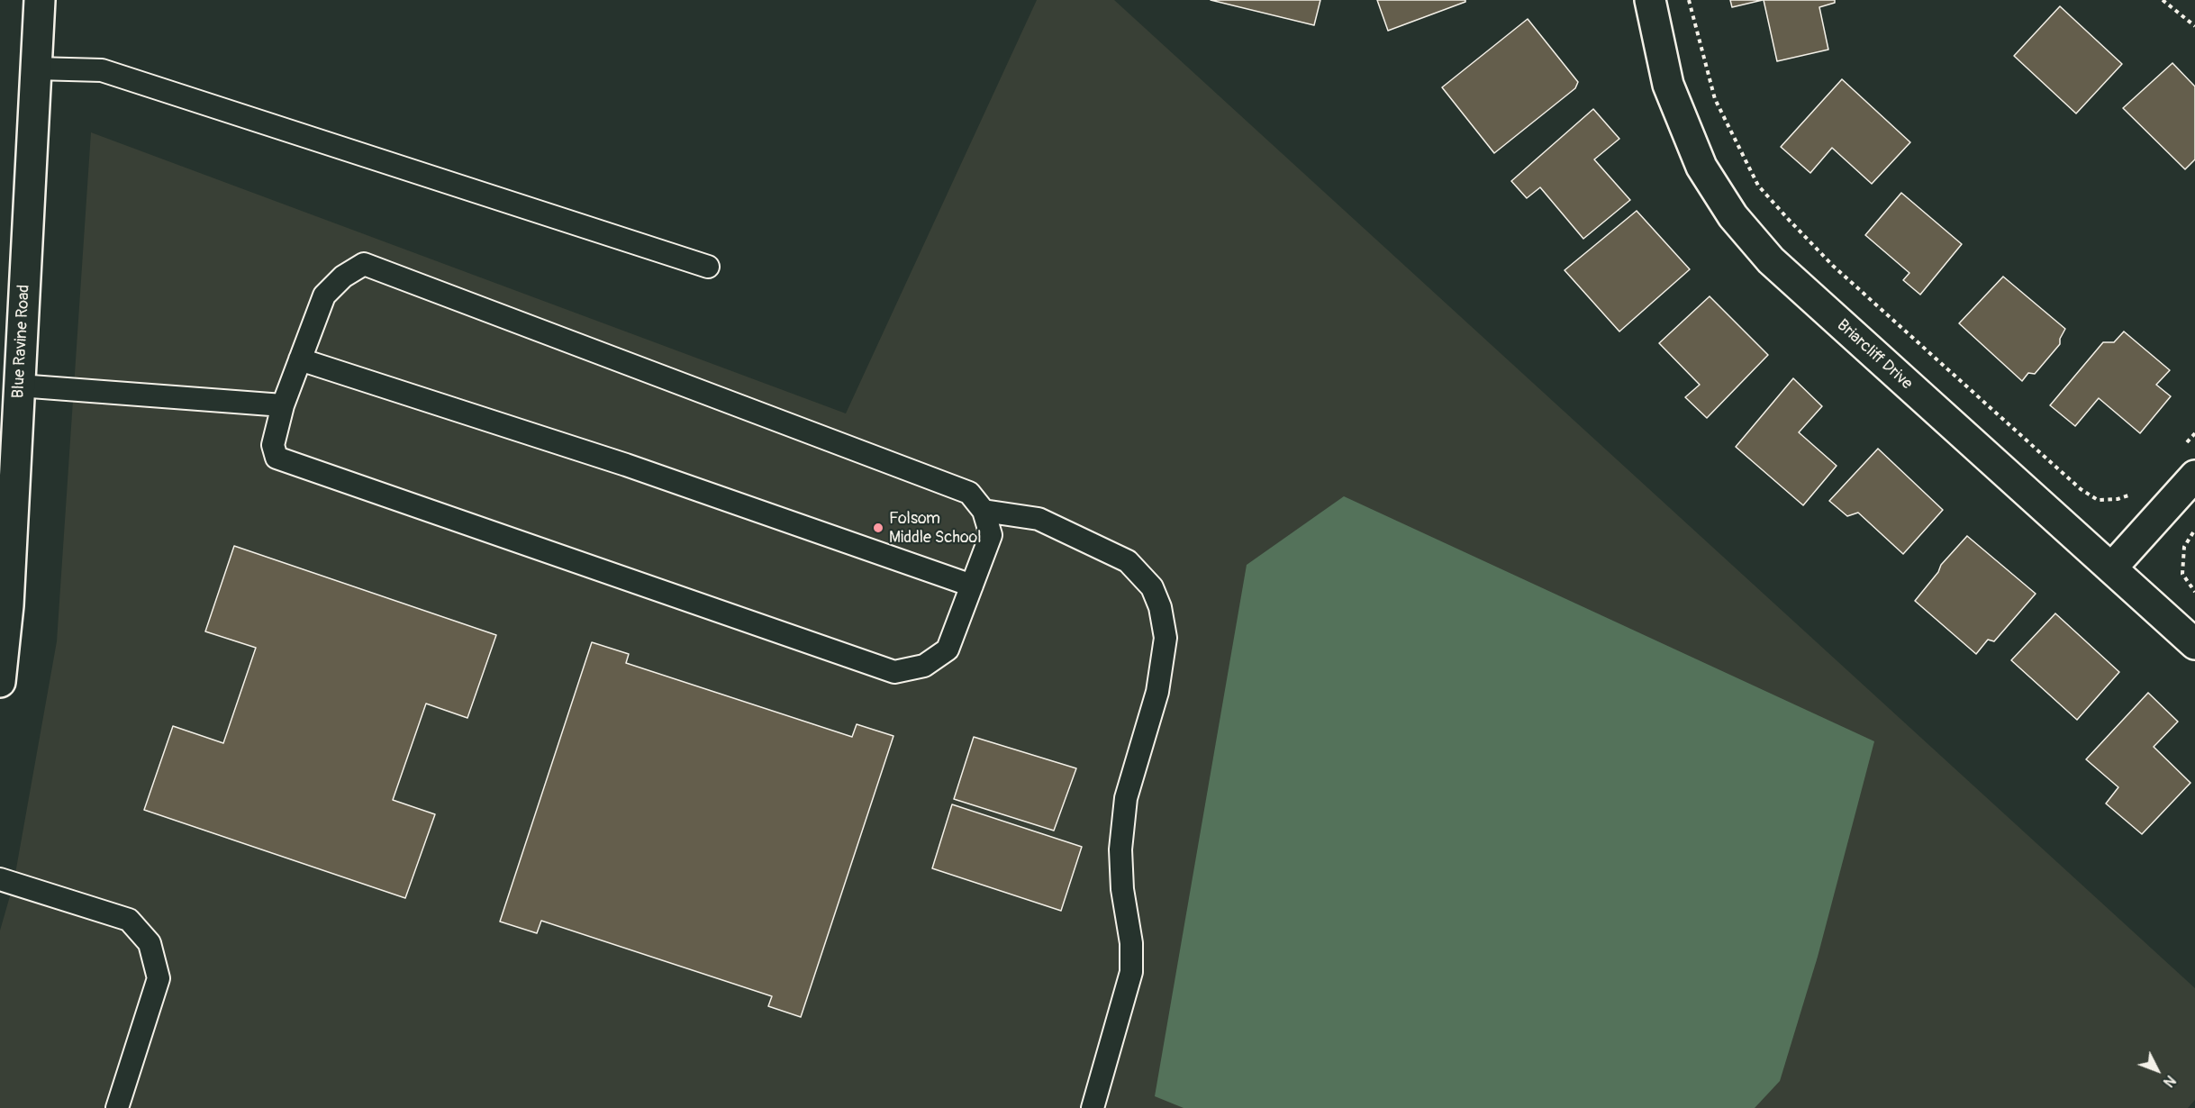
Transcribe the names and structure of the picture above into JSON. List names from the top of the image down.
{
  "streets": {
    "street": ["Blue Ravine Road", "Briarcliff Drive"]
  },
  "places": ["Folsom Middle School"],
  "north": "bottom right"
}
